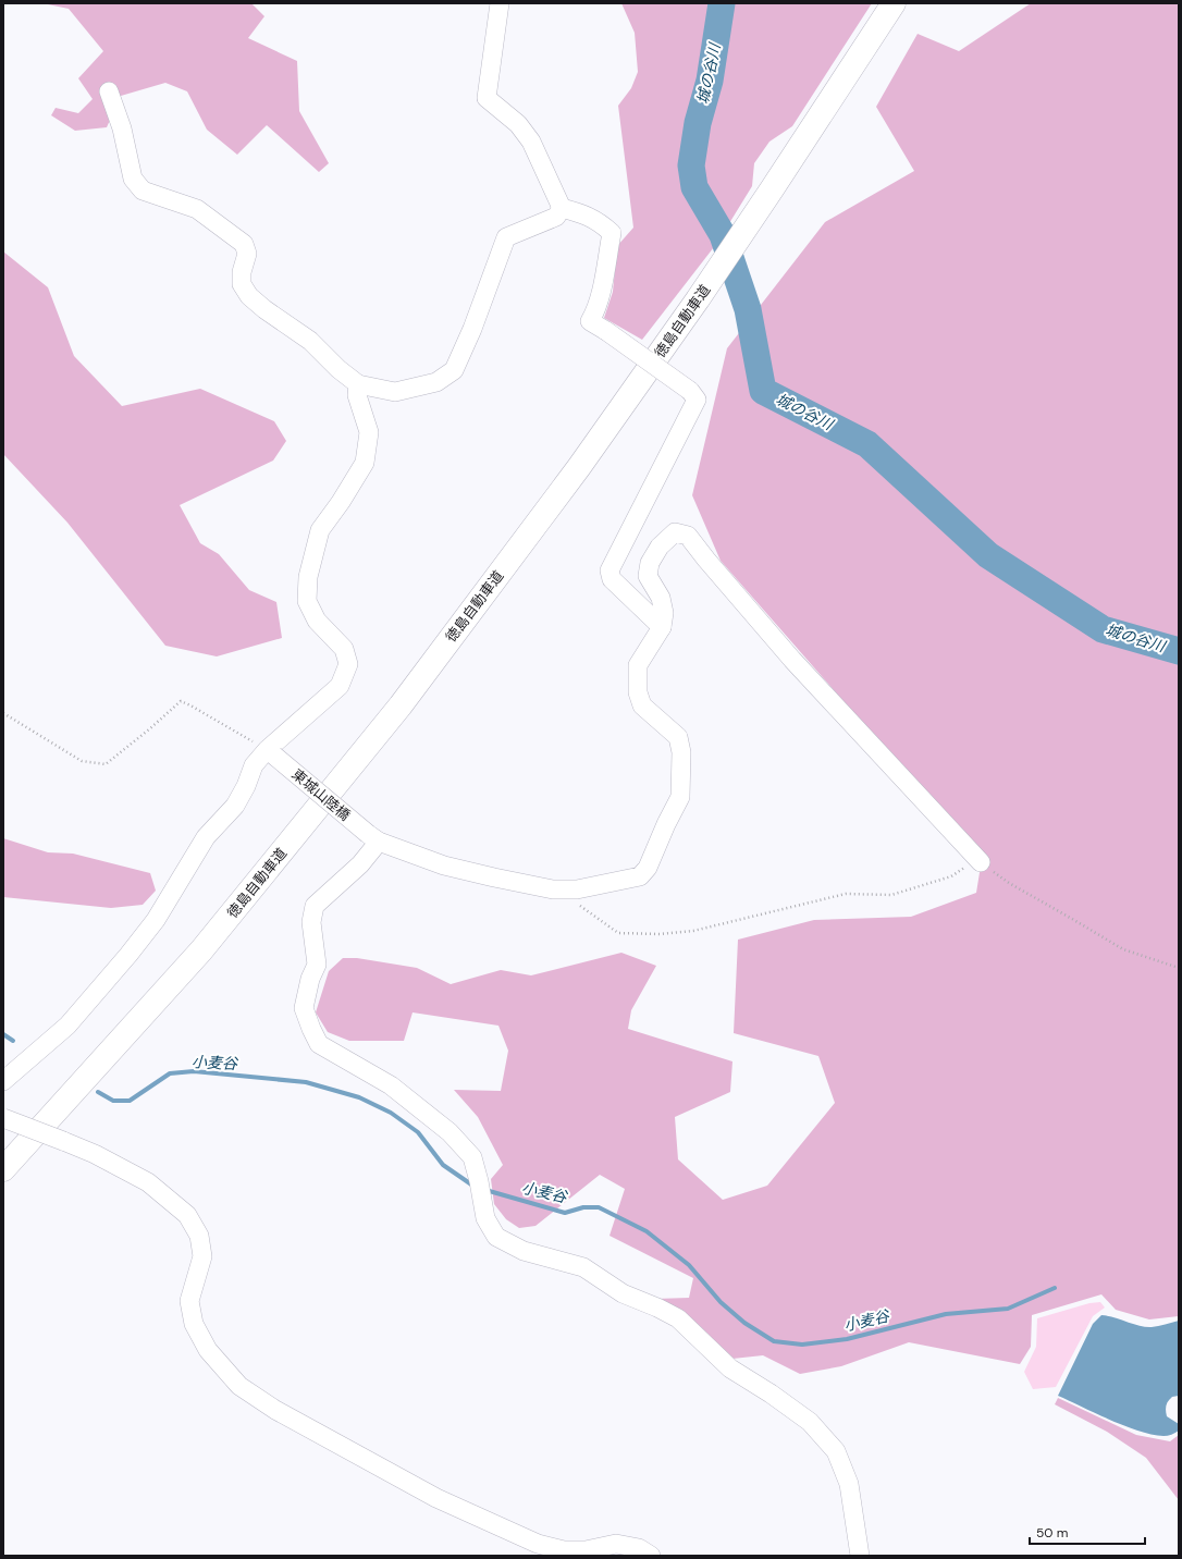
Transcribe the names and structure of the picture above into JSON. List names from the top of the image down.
{
  "streets": {
    "highway": ["徳島自動車道"],
    "street": ["東城山陸橋"]
  },
  "water": ["城の谷川", "小麦谷"],
  "scale_bar": "50 m"
}
